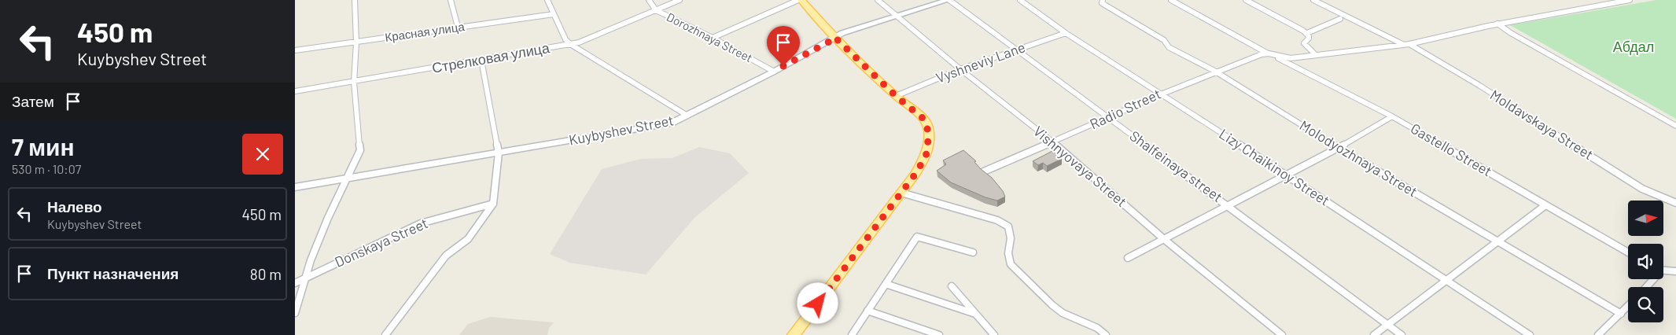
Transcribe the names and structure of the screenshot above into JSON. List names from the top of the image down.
{
  "streets": {
    "main road": ["Kuybyshev Street"],
    "street": [
      "Красная улица",
      "Dorozhnaya Street",
      "Стрелковая улица",
      "Vyshneviy Lane",
      "Radio Street",
      "Moldavskaya Street",
      "Gastello Street",
      "Molodyozhnaya Street",
      "Vishnyovaya Street",
      "Shalfeinaya street",
      "Lizy Chaikinoy Street",
      "Donskaya Street"
    ]
  },
  "crossings": [
    ["Dorozhnaya Street", "Стрелковая улица"],
    ["Dorozhnaya Street", "Kuybyshev Street"],
    ["Vyshneviy Lane", "Vishnyovaya Street"],
    ["Vyshneviy Lane", "Shalfeinaya street"],
    ["Vyshneviy Lane", "Lizy Chaikinoy Street"],
    ["Radio Street", "Gastello Street"],
    ["Radio Street", "Molodyozhnaya Street"],
    ["Radio Street", "Vishnyovaya Street"],
    ["Radio Street", "Shalfeinaya street"],
    ["Radio Street", "Lizy Chaikinoy Street"],
    ["Kuybyshev Street", "Vishnyovaya Street"],
    ["Kuybyshev Street", "Shalfeinaya street"]
  ],
  "parks": ["Абдал"],
  "north": "right",
  "page": {
    "turn": ["450 m", "Kuybyshev Street"],
    "then": "Затем",
    "heading": ["7 мин", "530 m · 10:07"],
    "list": [
      {
        "name": "Налево",
        "note": "Kuybyshev Street",
        "value": "450 m"
      },
      {
        "name": "Пункт назначения",
        "value": "80 m"
      }
    ]
  }
}
